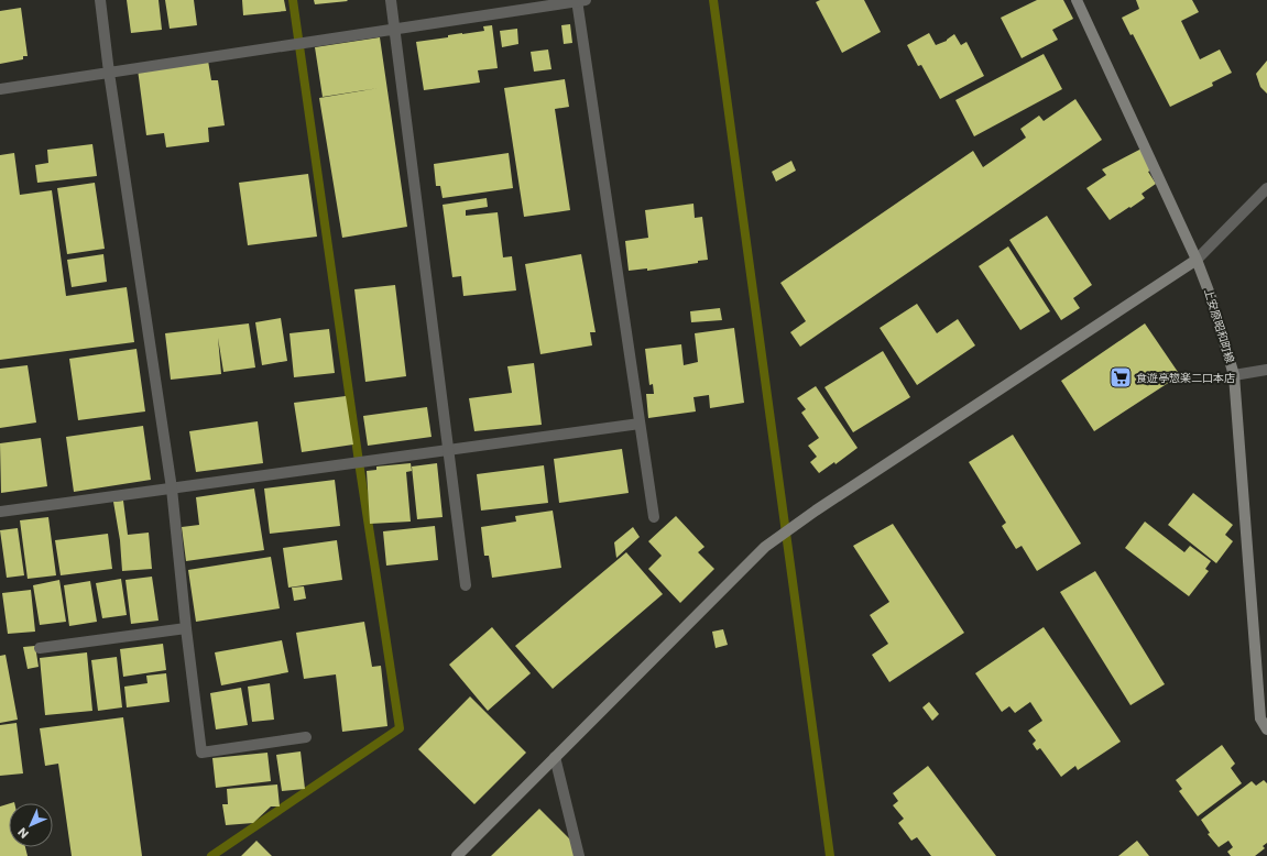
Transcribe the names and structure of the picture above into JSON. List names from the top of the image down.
{
  "streets": {
    "street": ["上安原昭和町線"]
  },
  "places": {
    "supermarket": ["食遊亭惣楽二口本店"]
  },
  "north": "bottom left"
}
